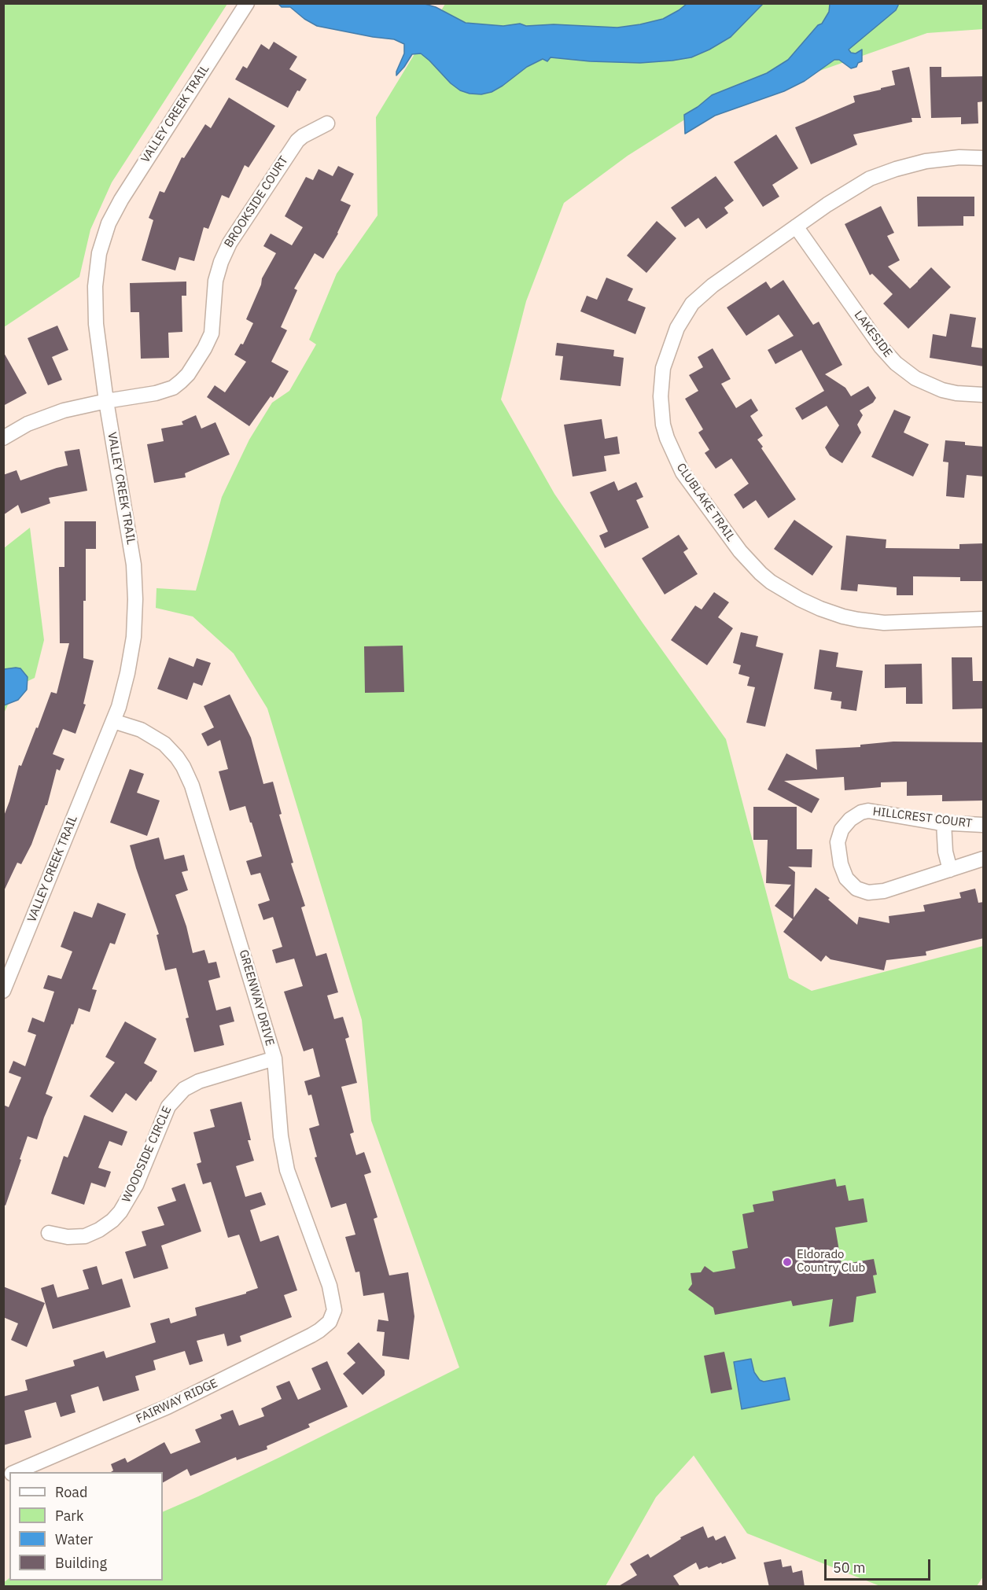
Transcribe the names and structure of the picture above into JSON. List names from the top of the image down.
{
  "streets": {
    "street": [
      "VALLEY CREEK TRAIL",
      "BROOKSIDE COURT",
      "LAKESIDE",
      "CLUBLAKE TRAIL",
      "HILLCREST COURT",
      "GREENWAY DRIVE",
      "WOODSIDE CIRCLE",
      "FAIRWAY RIDGE"
    ]
  },
  "crossings": [
    ["VALLEY CREEK TRAIL", "BROOKSIDE COURT"],
    ["VALLEY CREEK TRAIL", "GREENWAY DRIVE"],
    ["LAKESIDE", "CLUBLAKE TRAIL"],
    ["GREENWAY DRIVE", "WOODSIDE CIRCLE"],
    ["GREENWAY DRIVE", "FAIRWAY RIDGE"]
  ],
  "places": ["Eldorado Country Club"],
  "legend": [
    "Road",
    "Park",
    "Water",
    "Building"
  ],
  "scale_bar": "50 m"
}
